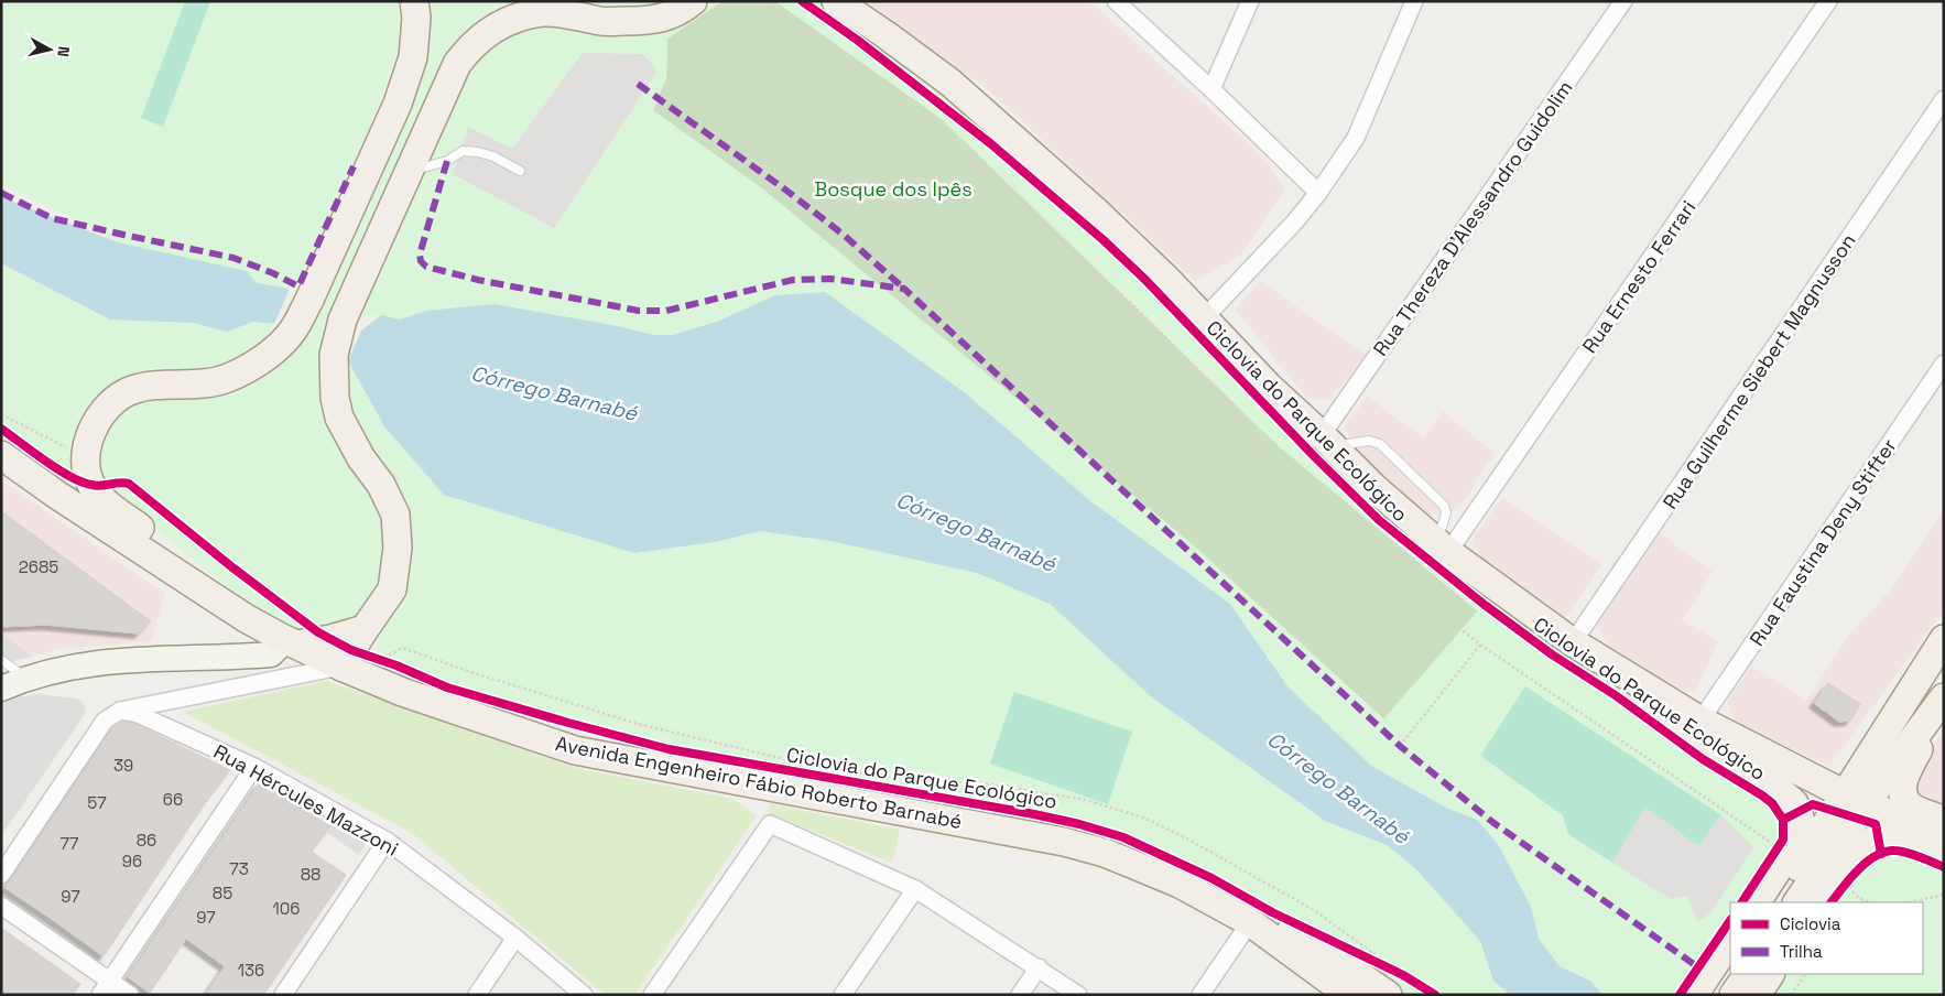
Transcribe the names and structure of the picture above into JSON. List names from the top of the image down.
{
  "streets": {
    "main road": ["Avenida Engenheiro Fábio Roberto Barnabé"],
    "street": [
      "Rua Thereza D'Alessandro Guidolim",
      "Rua Ernesto Ferrari",
      "Rua Guilherme Siebert Magnusson",
      "Rua Faustina Deny Stifter",
      "Rua Hércules Mazzoni"
    ],
    "cycle path": ["Ciclovia do Parque Ecológico"]
  },
  "water": ["Córrego Barnabé"],
  "parks": ["Bosque dos Ipês"],
  "house_numbers": [
    "2685",
    "39",
    "66",
    "57",
    "86",
    "77",
    "96",
    "73",
    "88",
    "85",
    "97",
    "106",
    "97",
    "136"
  ],
  "legend": ["Ciclovia", "Trilha"],
  "north": "right"
}
